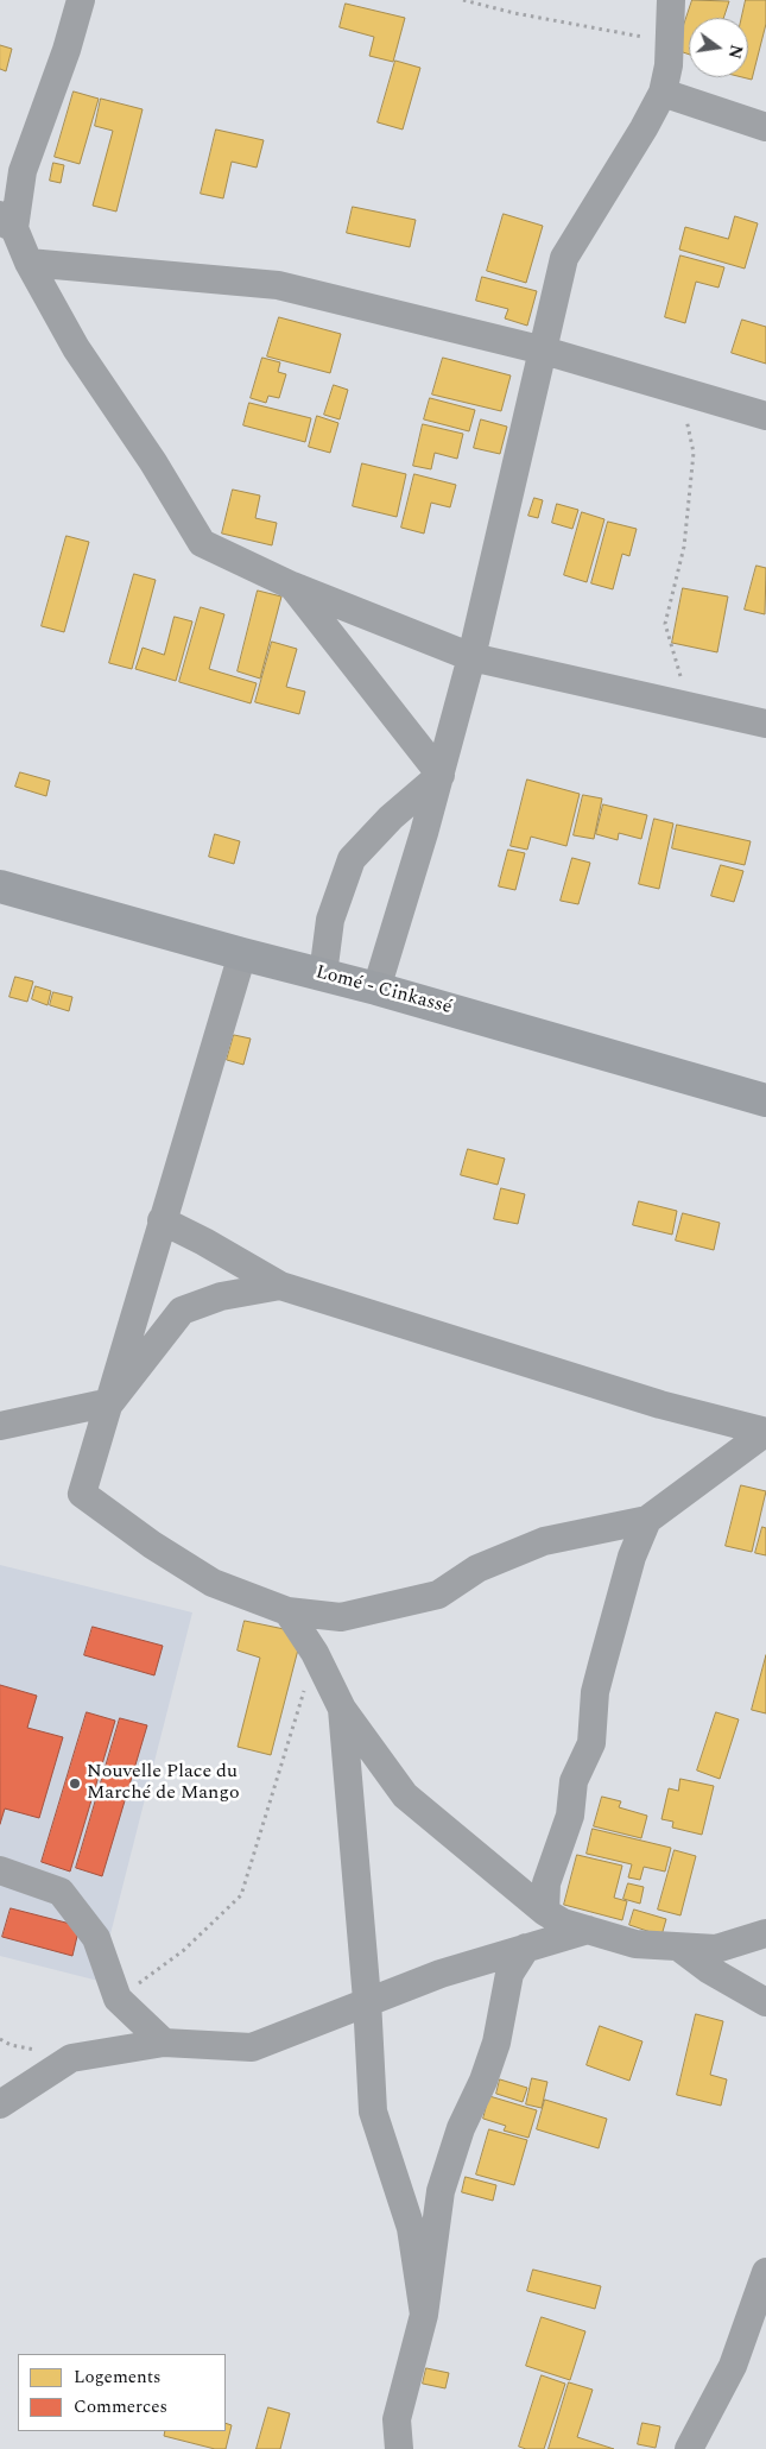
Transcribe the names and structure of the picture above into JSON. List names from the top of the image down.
{
  "streets": {
    "highway": ["Lomé - Cinkassé"]
  },
  "places": ["Nouvelle Place du Marché de Mango"],
  "legend": ["Logements", "Commerces"],
  "north": "right"
}
